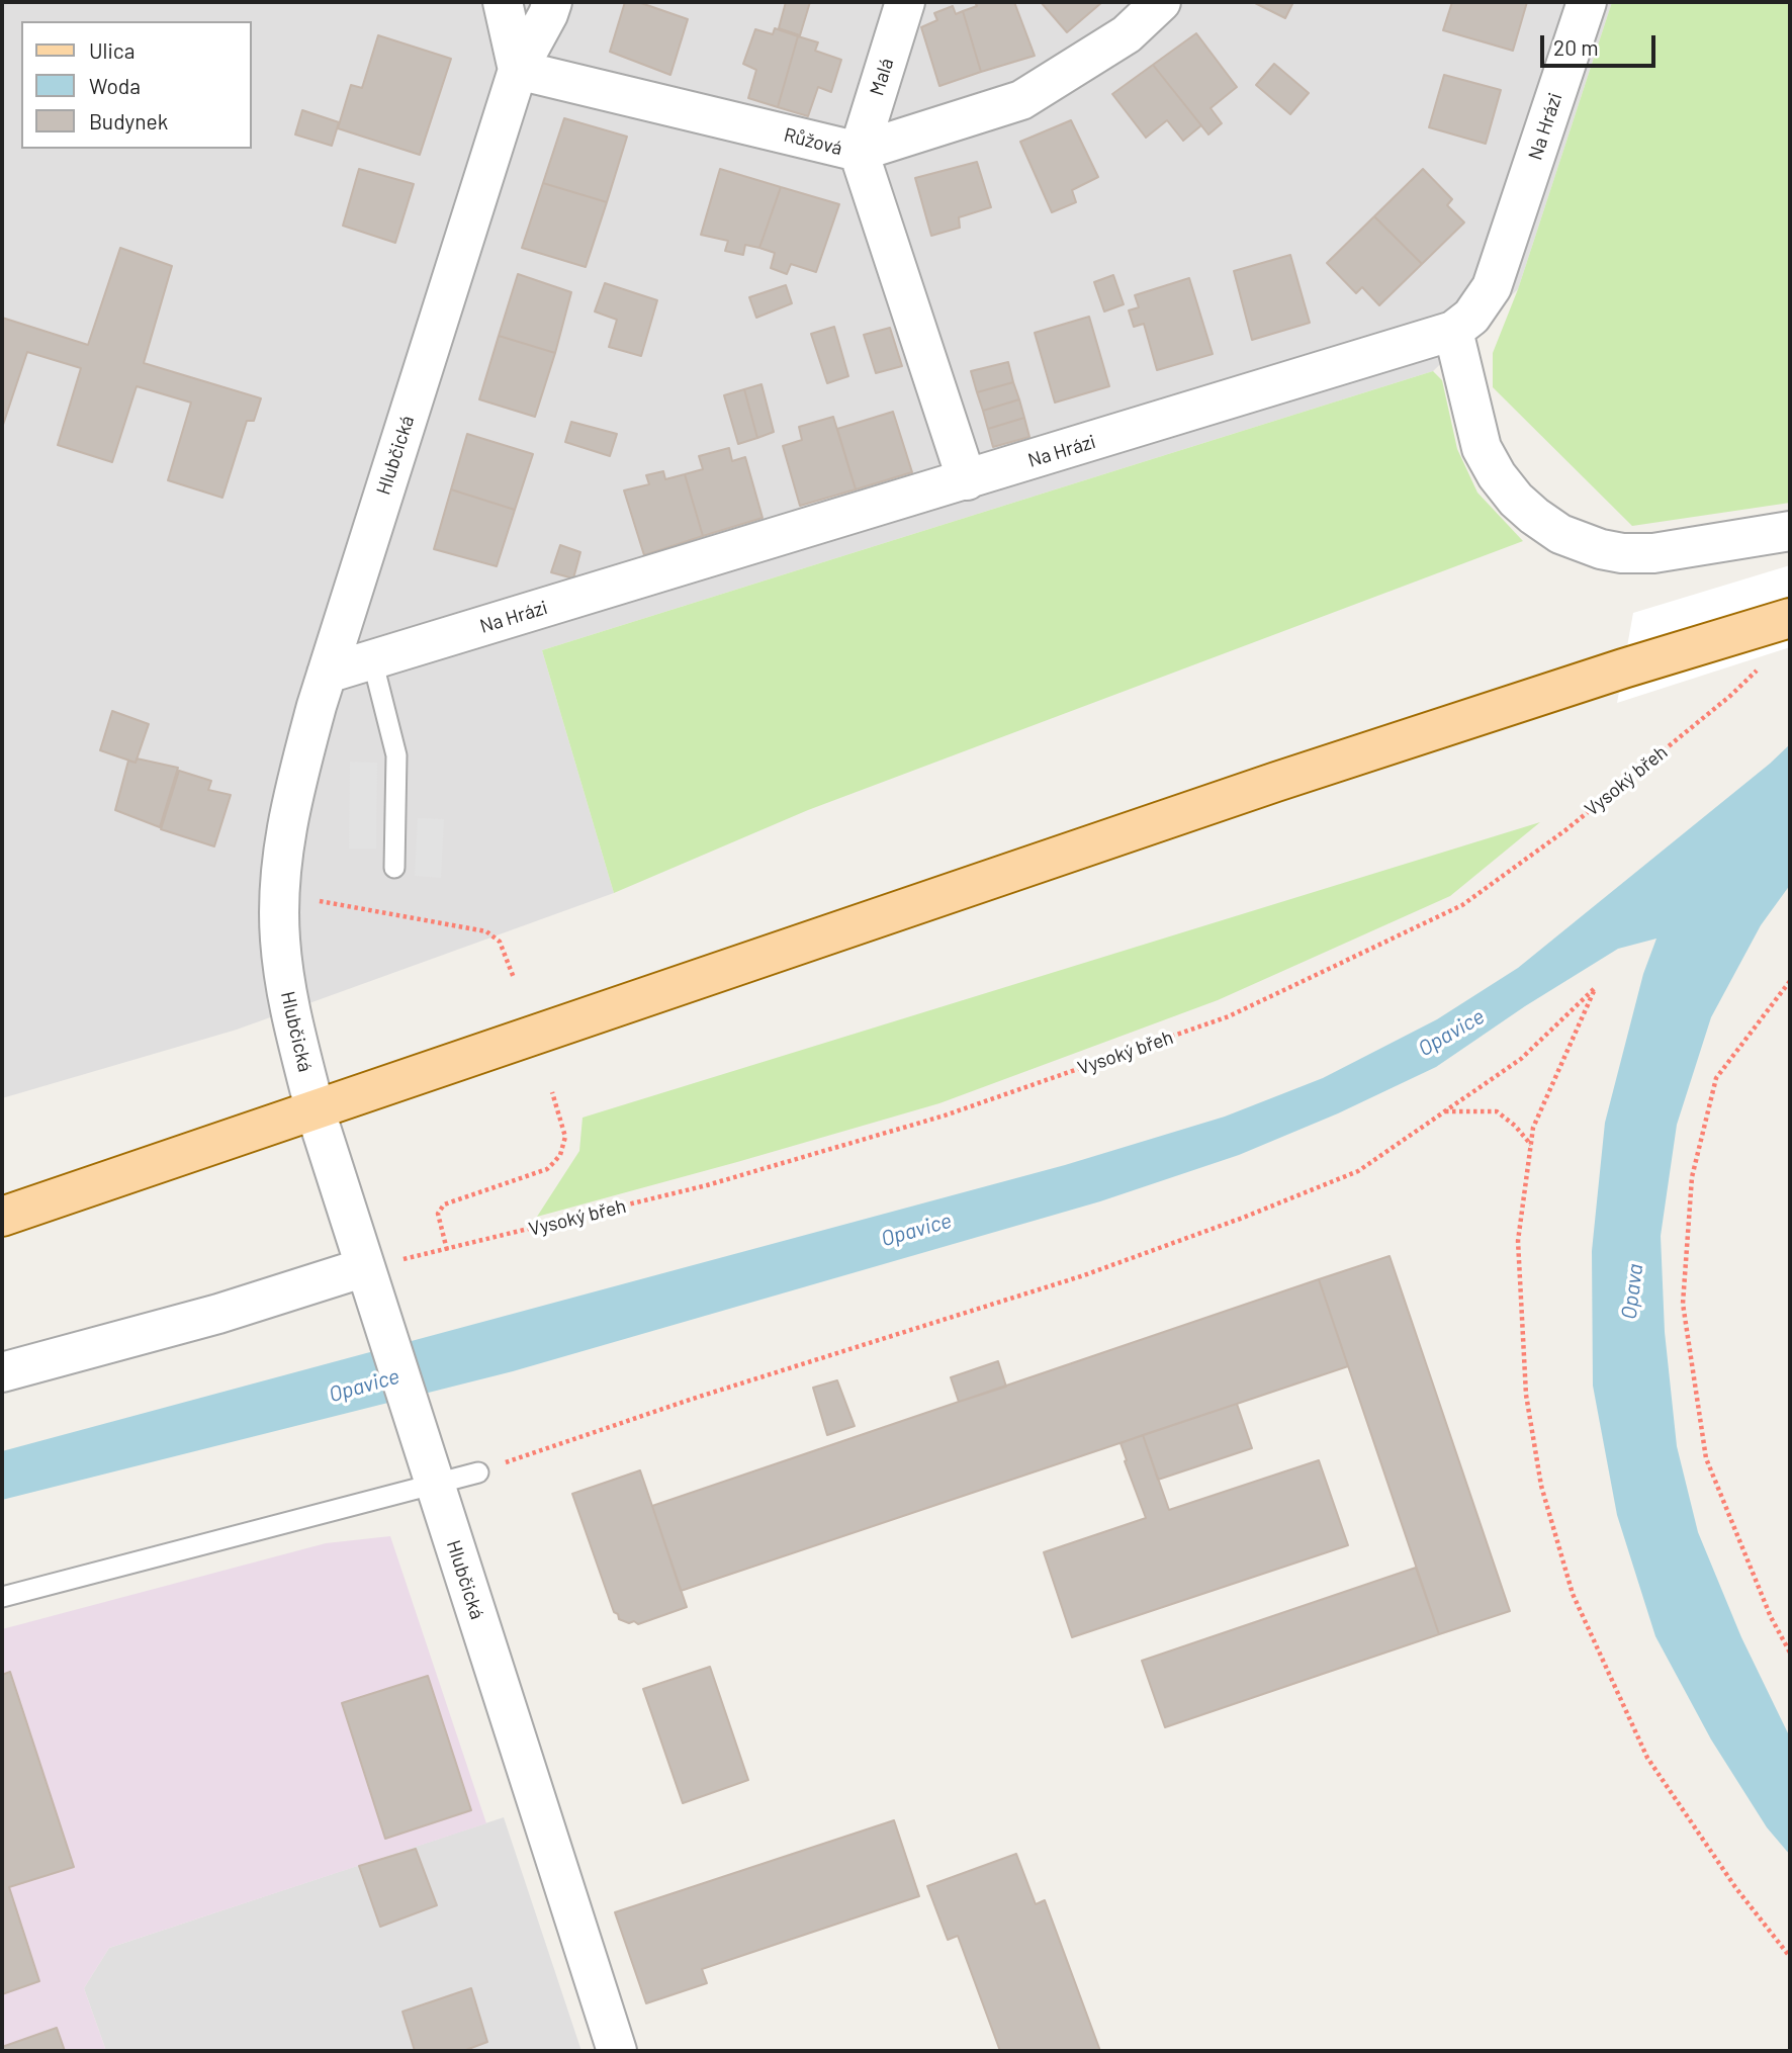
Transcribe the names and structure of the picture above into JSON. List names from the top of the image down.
{
  "streets": {
    "street": [
      "Malá",
      "Na Hrázi",
      "Růžová",
      "Hlubčická"
    ],
    "path": ["Vysoký břeh"]
  },
  "crossings": [
    ["Malá", "Růžová"],
    ["Na Hrázi", "Hlubčická"],
    ["Růžová", "Hlubčická"],
    ["Hlubčická", "Vysoký břeh"]
  ],
  "water": ["Opavice", "Opava"],
  "legend": ["Ulica", "Woda", "Budynek"],
  "scale_bar": "20 m"
}
